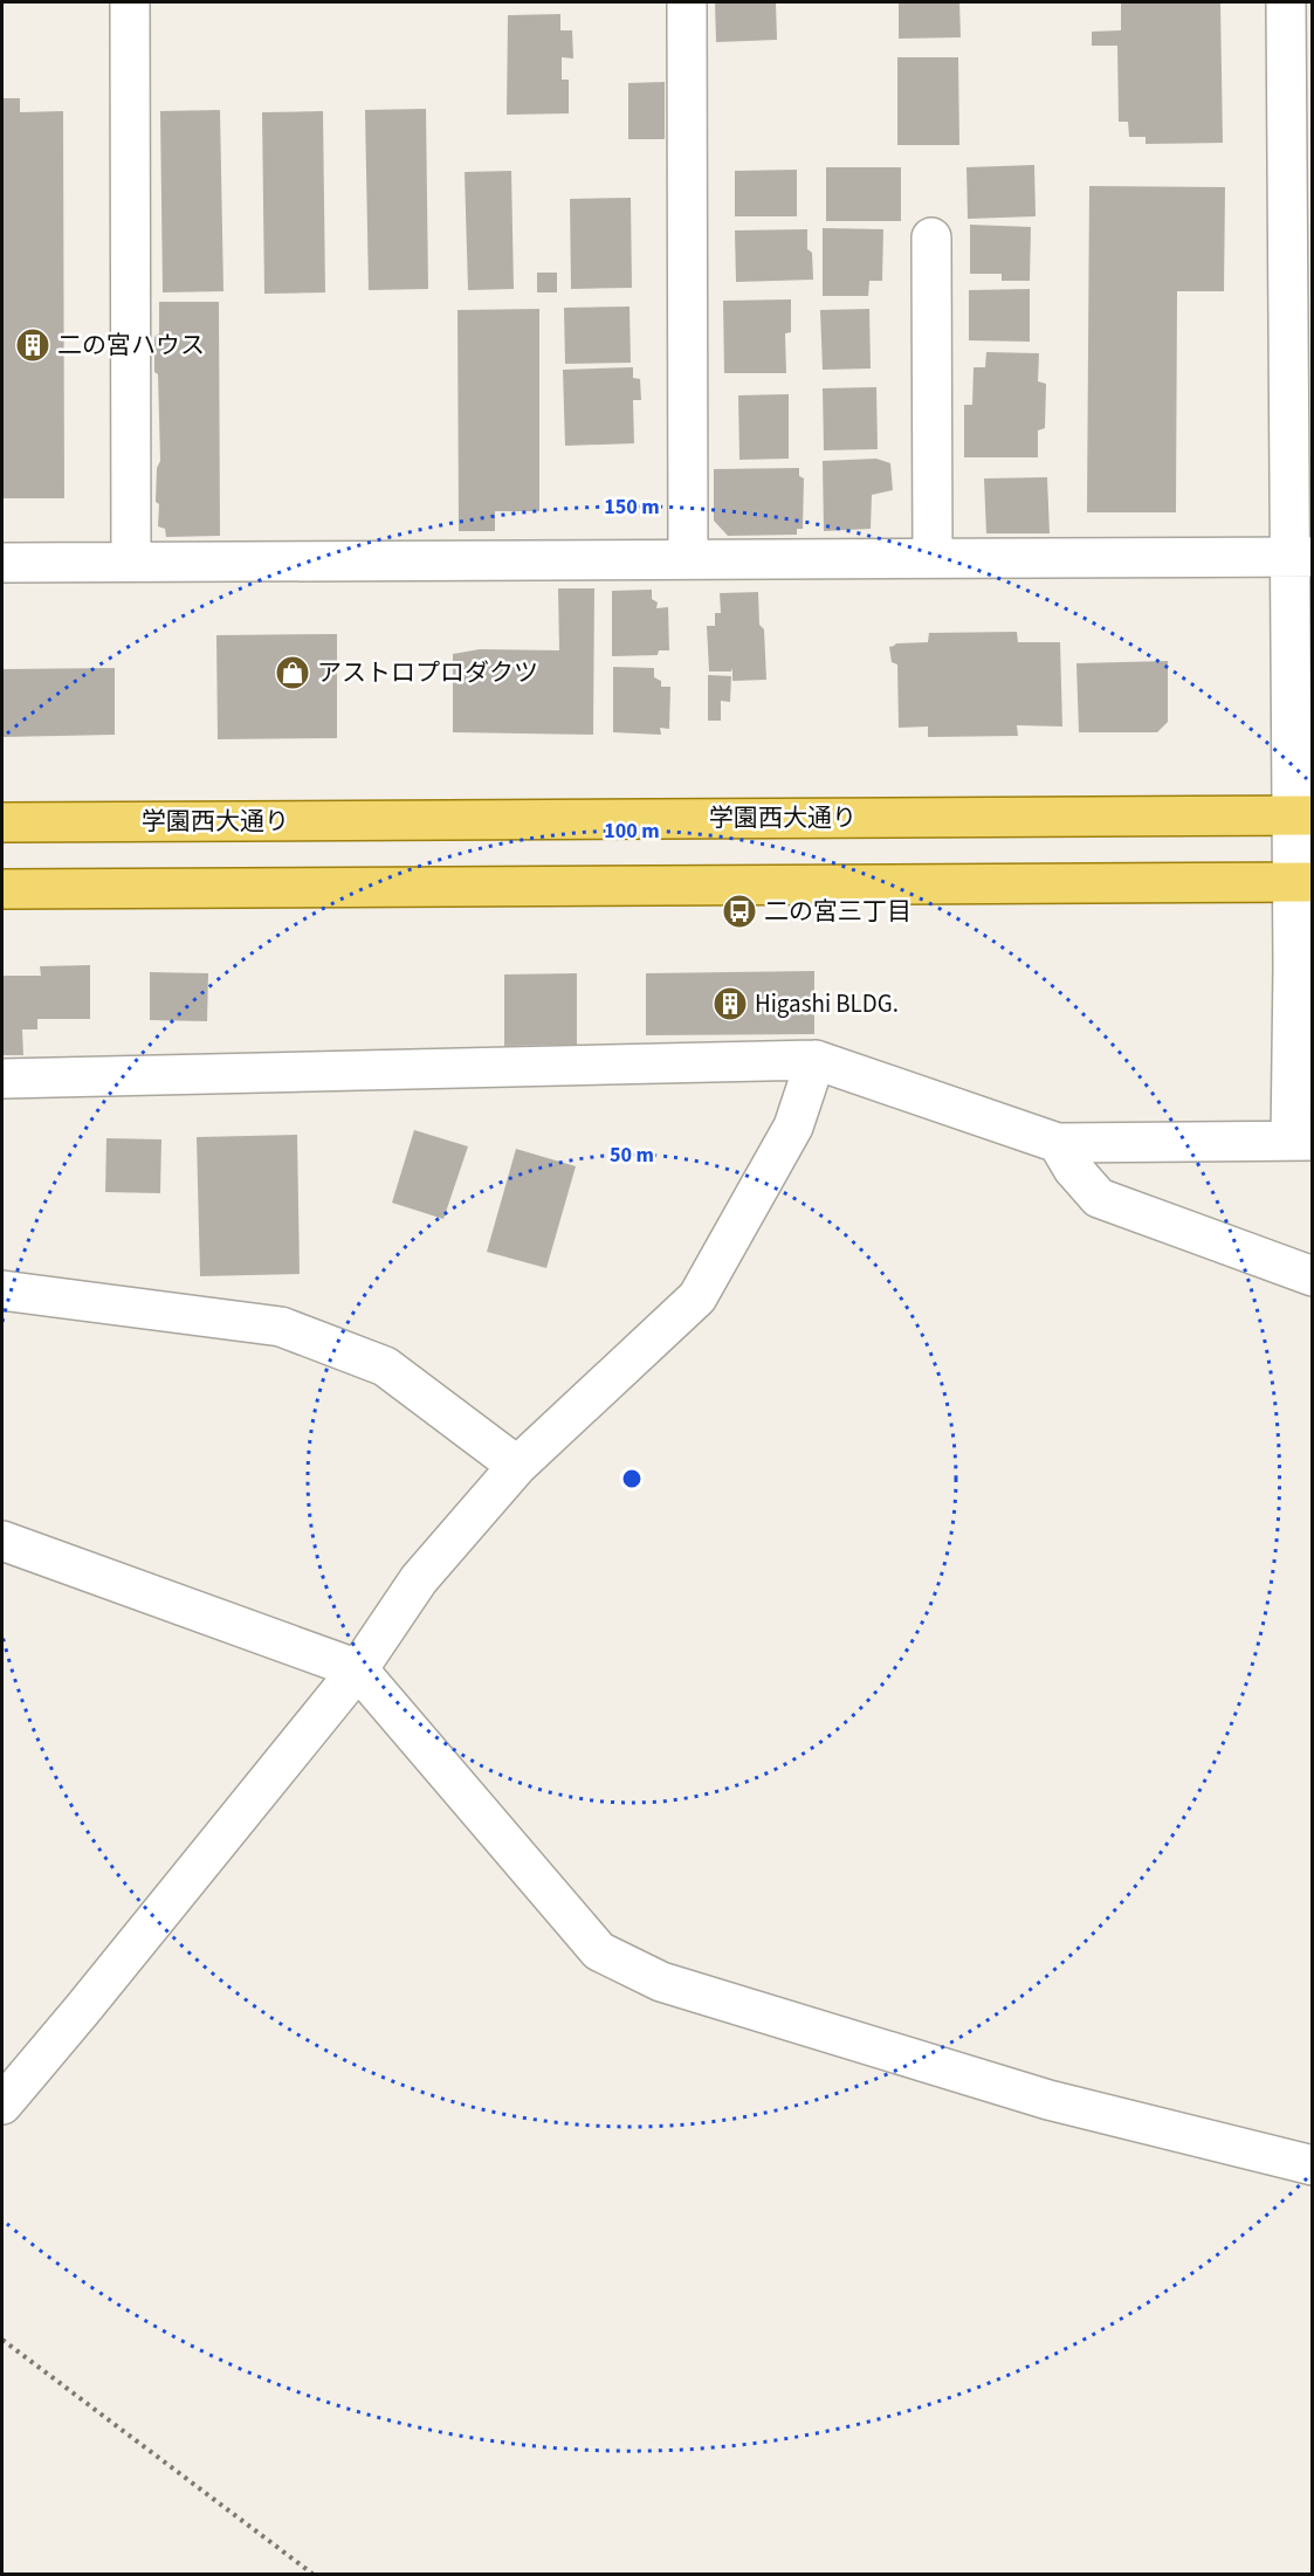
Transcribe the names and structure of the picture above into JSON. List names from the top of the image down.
{
  "streets": {
    "main road": ["学園西大通り"]
  },
  "places": {
    "building": ["二の宮ハウス", "Higashi BLDG."],
    "shop": ["アストロプロダクツ"],
    "bus stop": ["二の宮三丁目"]
  },
  "rings": ["150 m", "100 m", "50 m"]
}
